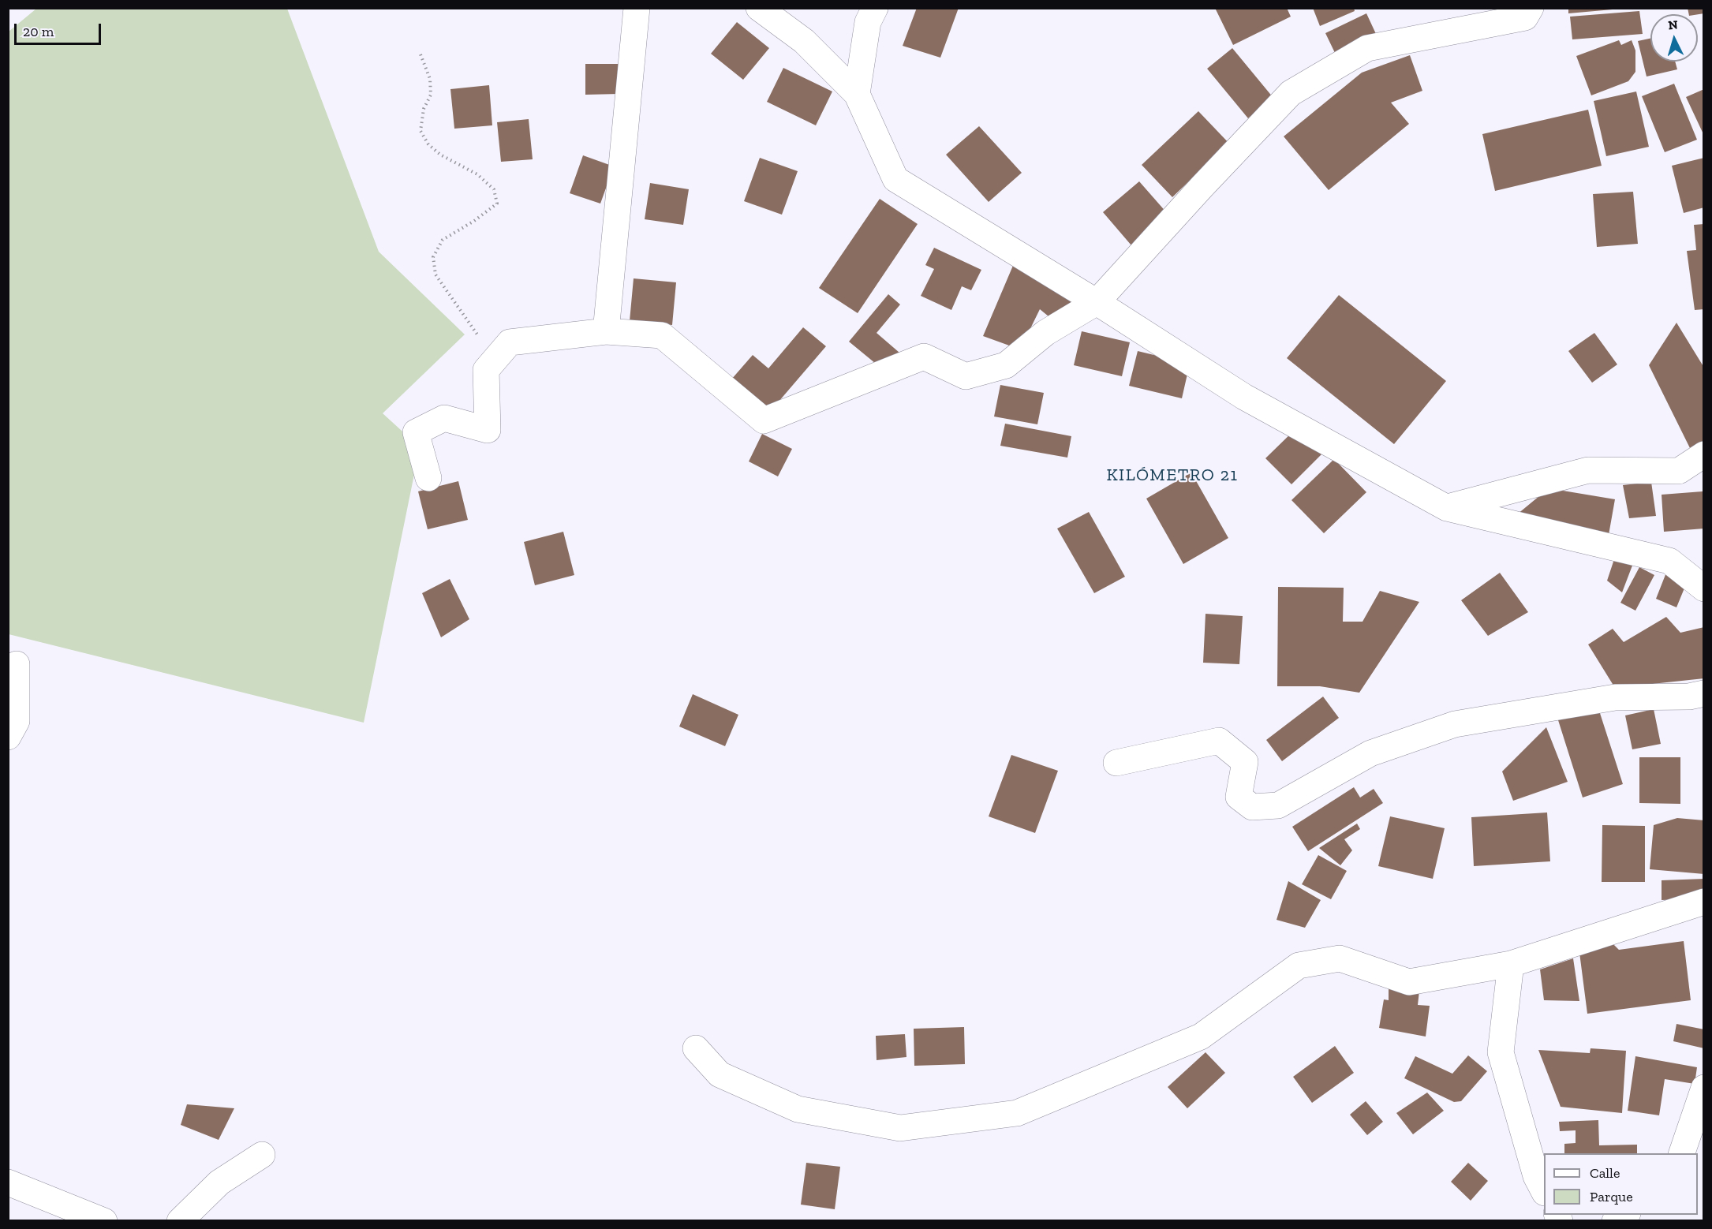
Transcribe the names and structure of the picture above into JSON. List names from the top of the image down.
{
  "districts": ["KILÓMETRO 21"],
  "legend": ["Calle", "Parque"],
  "scale_bar": "20 m",
  "north": "top"
}
